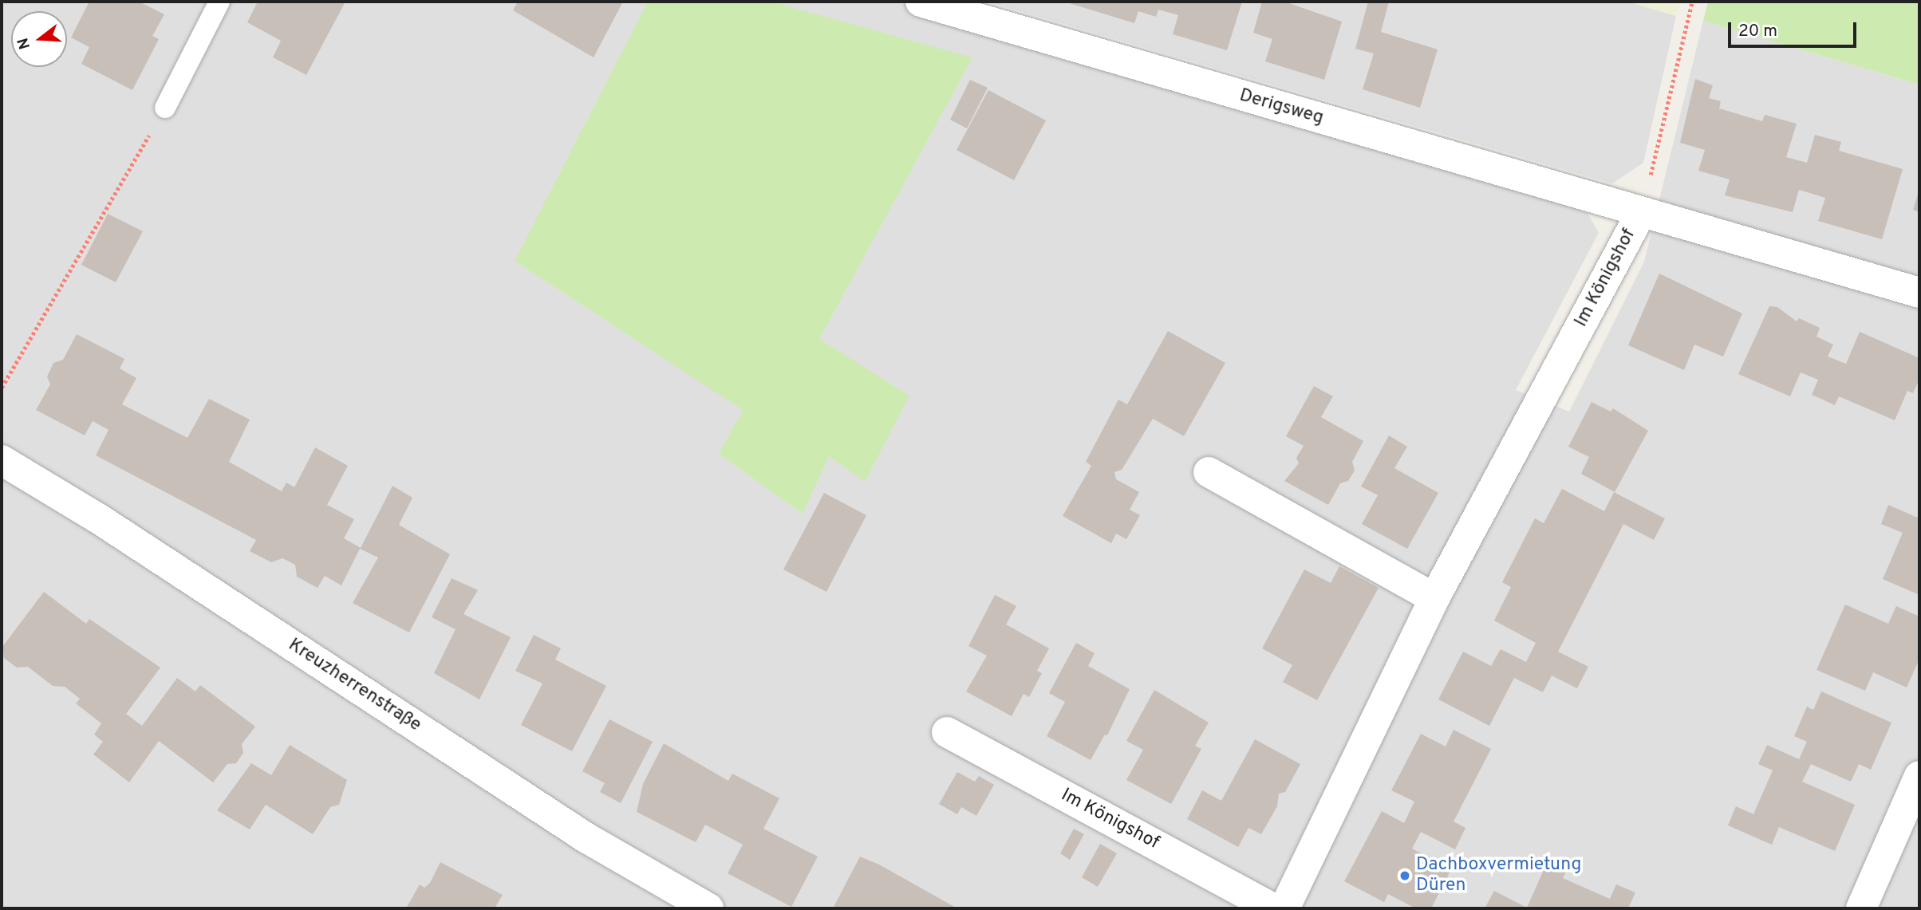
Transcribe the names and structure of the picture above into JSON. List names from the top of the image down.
{
  "streets": {
    "street": ["Derigsweg", "Im Königshof", "Kreuzherrenstraße"]
  },
  "crossings": [
    ["Derigsweg", "Im Königshof"]
  ],
  "places": ["Dachboxvermietung Düren"],
  "scale_bar": "20 m",
  "north": "left"
}
